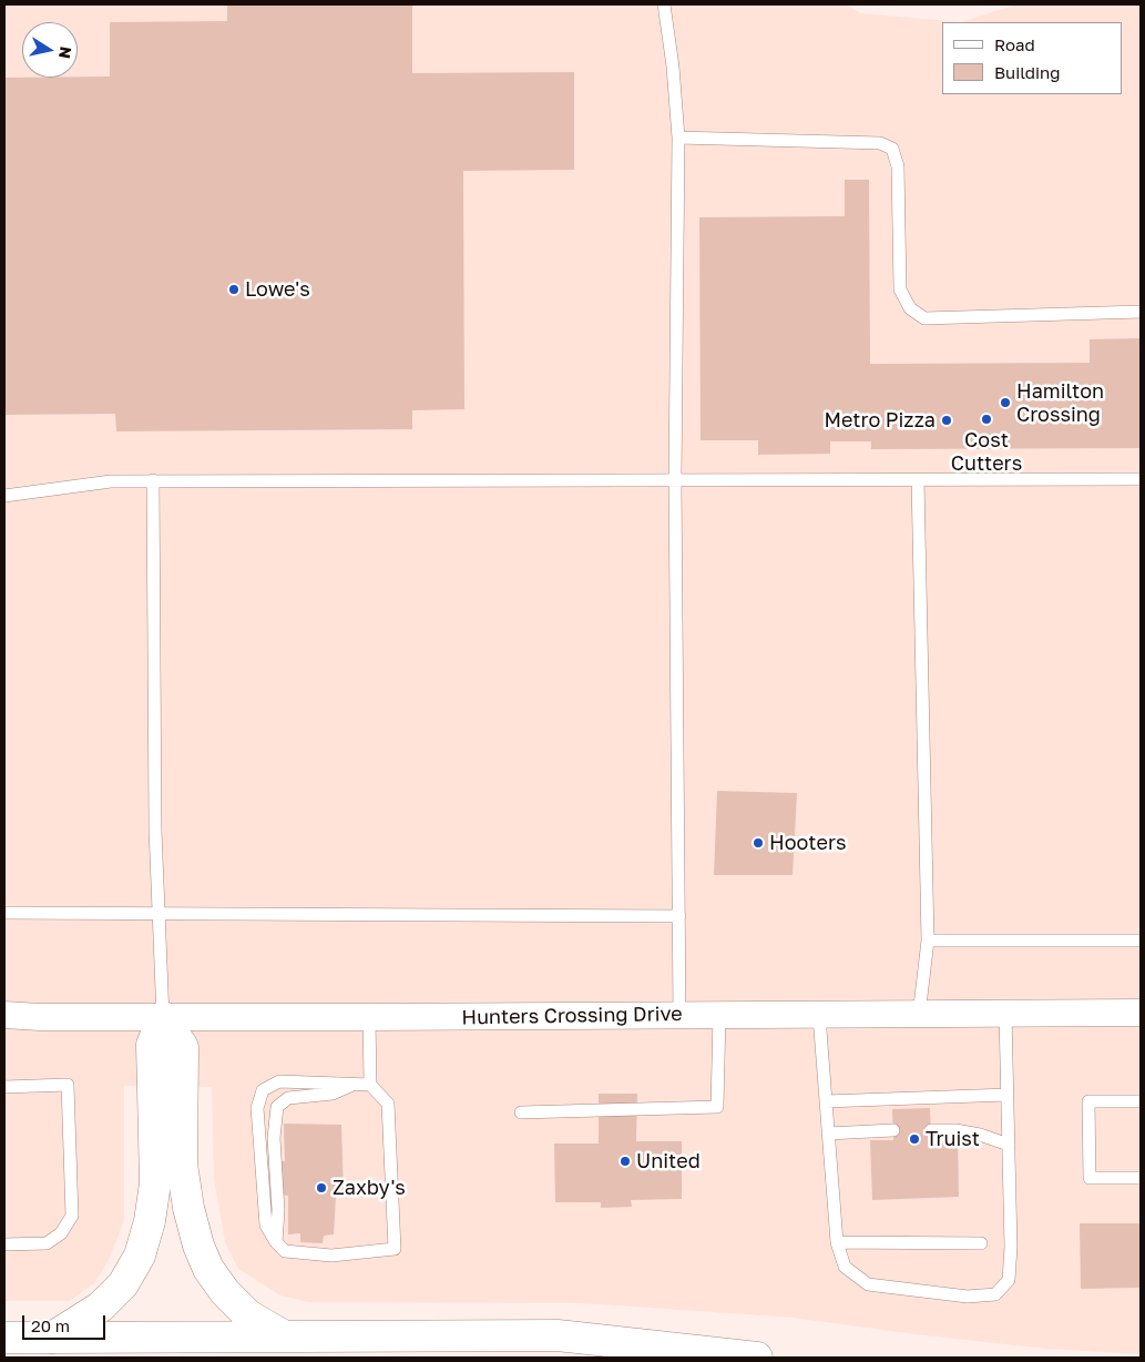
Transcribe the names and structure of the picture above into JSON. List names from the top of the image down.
{
  "streets": {
    "street": ["Hunters Crossing Drive"]
  },
  "places": [
    "Lowe's",
    "Hamilton Crossing",
    "Cost Cutters",
    "Metro Pizza",
    "Hooters",
    "Truist",
    "United",
    "Zaxby's"
  ],
  "legend": ["Road", "Building"],
  "scale_bar": "20 m",
  "north": "right"
}
